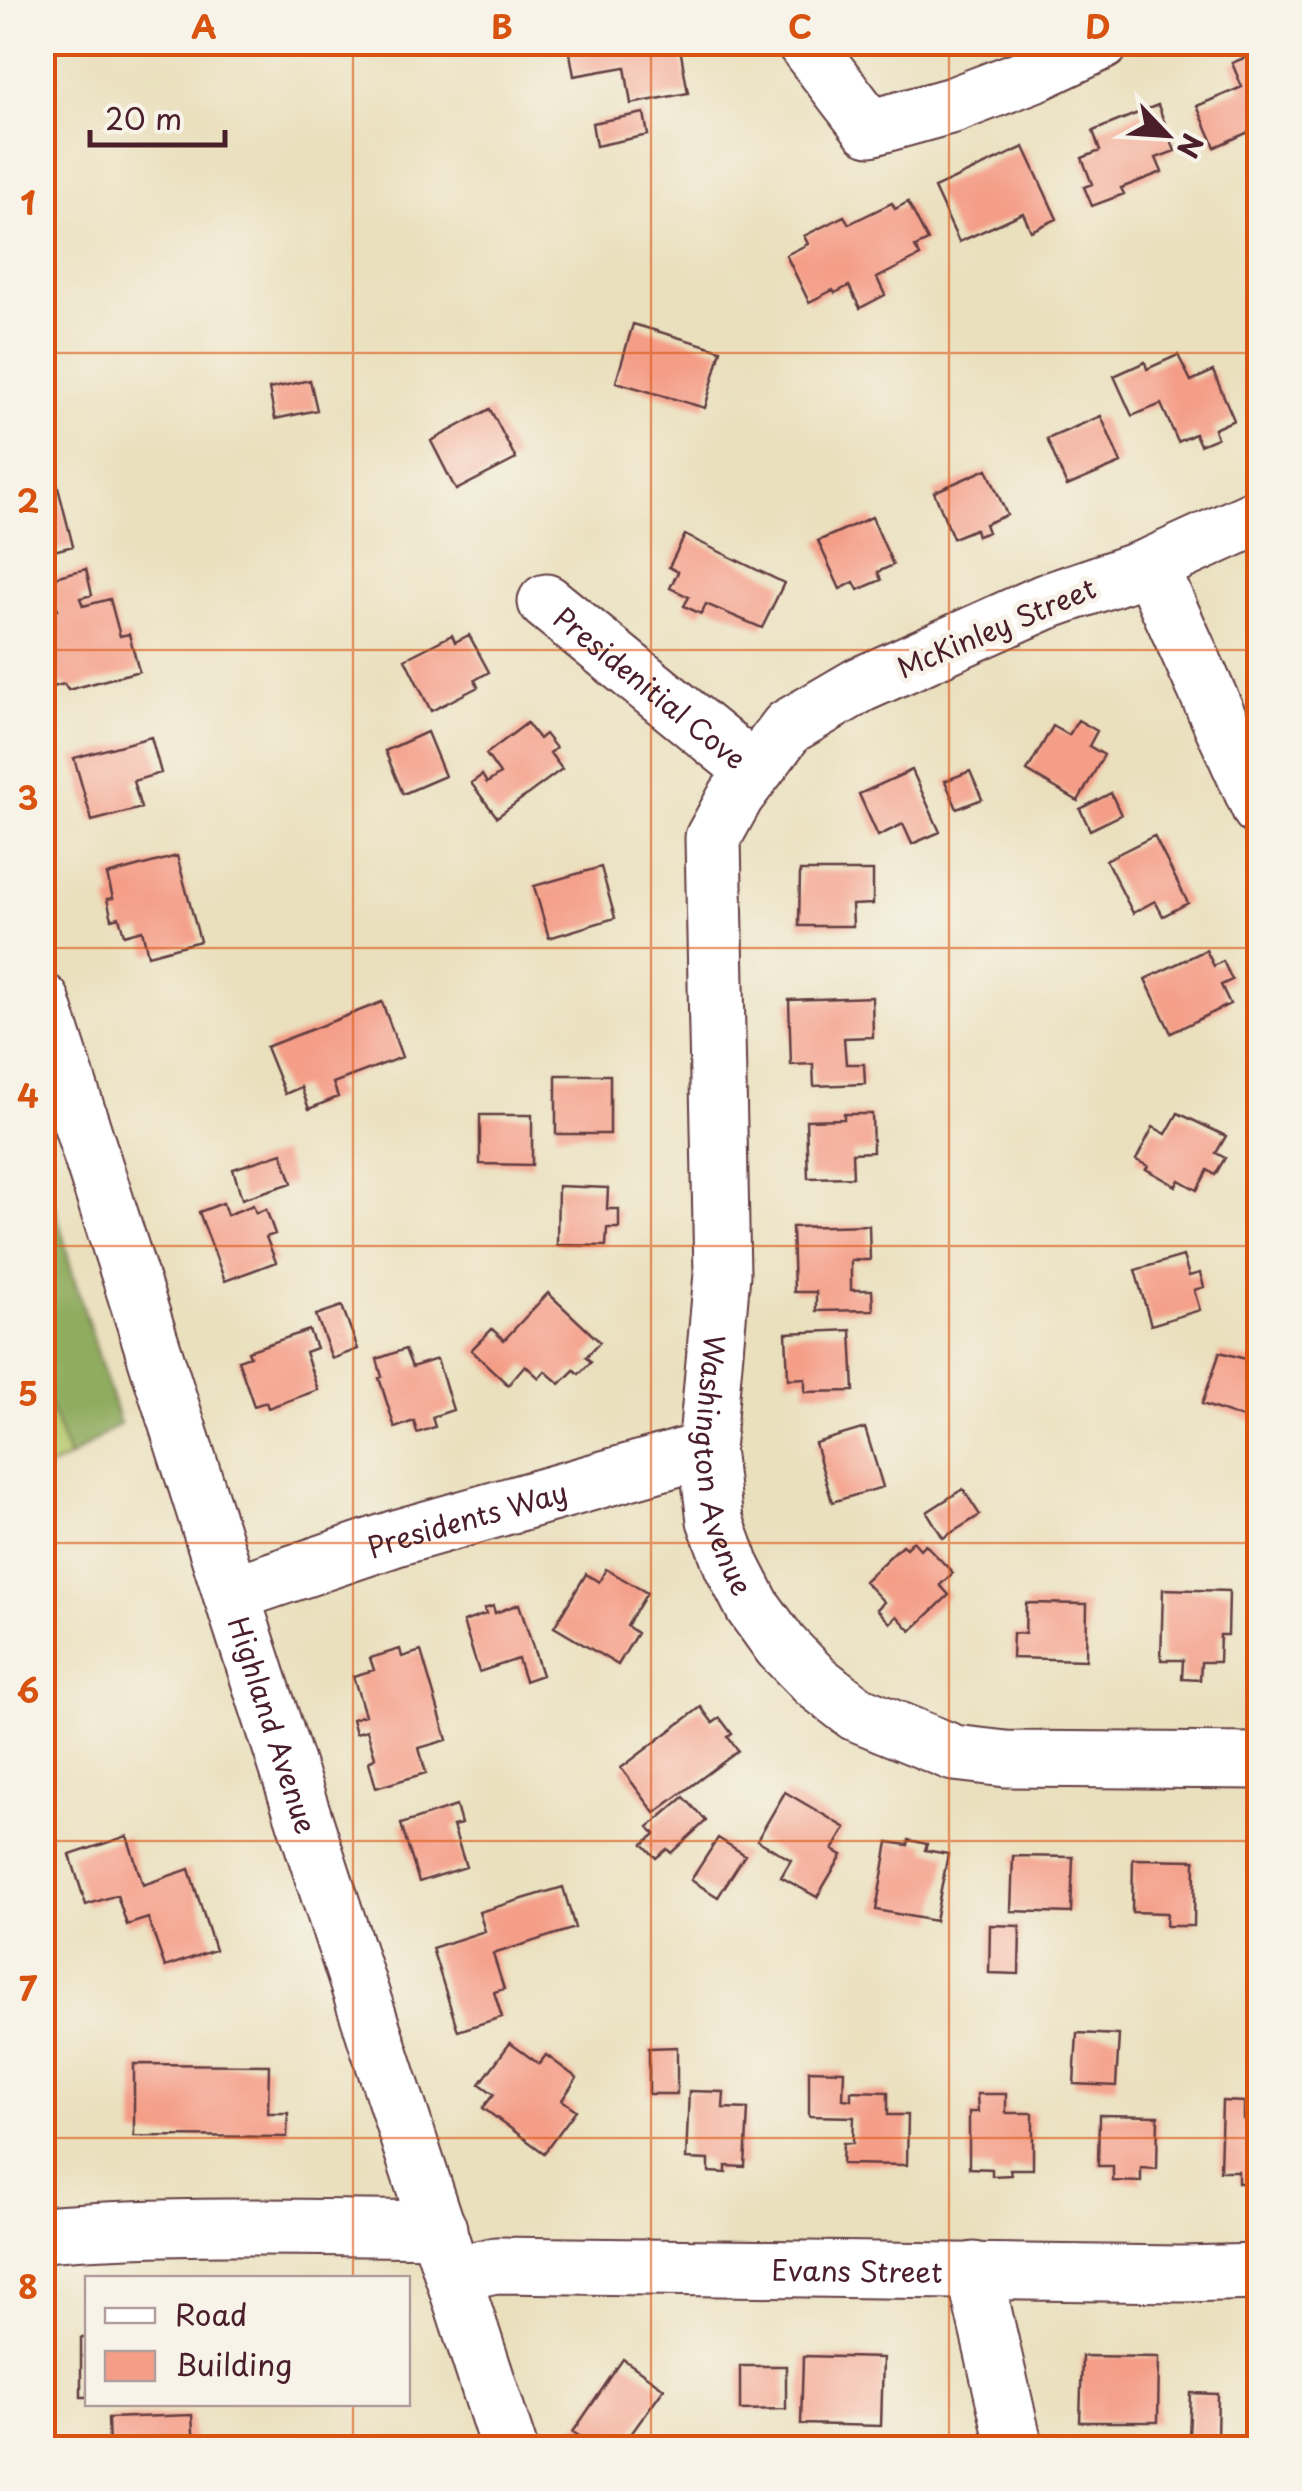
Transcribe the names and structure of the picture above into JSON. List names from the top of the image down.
{
  "streets": {
    "street": [
      "McKinley Street",
      "Presidenitial Cove",
      "Washington Avenue",
      "Presidents Way",
      "Highland Avenue",
      "Evans Street"
    ]
  },
  "crossings": [
    ["McKinley Street", "Presidenitial Cove"],
    ["McKinley Street", "Washington Avenue"],
    ["Presidenitial Cove", "Washington Avenue"],
    ["Washington Avenue", "Presidents Way"],
    ["Presidents Way", "Highland Avenue"],
    ["Highland Avenue", "Evans Street"]
  ],
  "legend": ["Road", "Building"],
  "scale_bar": "20 m",
  "north": "bottom right",
  "grid": {
    "columns": [
      "A",
      "B",
      "C",
      "D"
    ],
    "rows": [
      "1",
      "2",
      "3",
      "4",
      "5",
      "6",
      "7",
      "8"
    ]
  }
}
